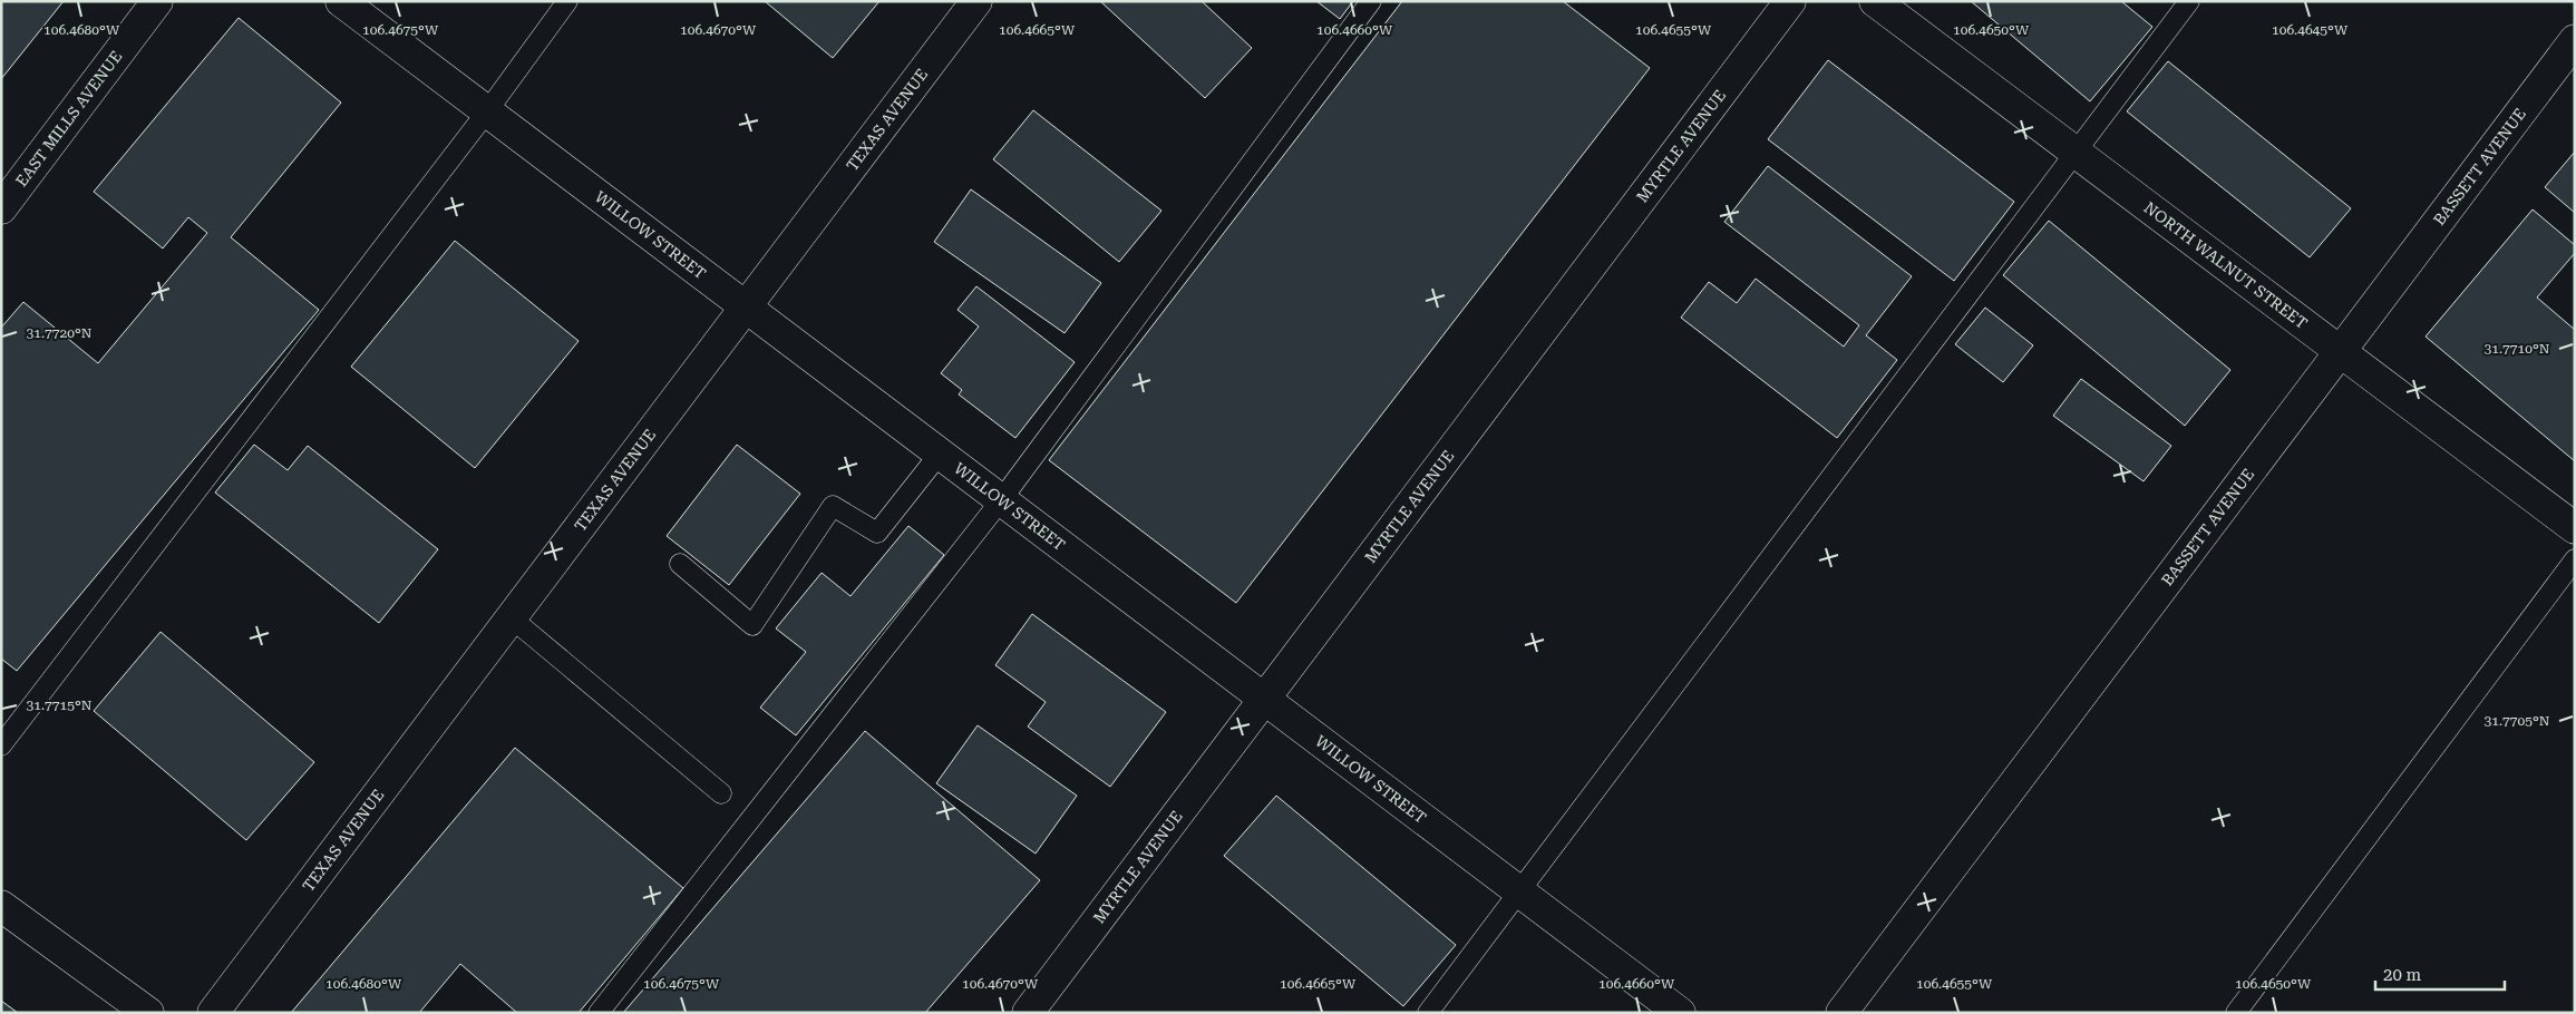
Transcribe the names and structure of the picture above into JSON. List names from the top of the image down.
{
  "streets": {
    "street": [
      "EAST MILLS AVENUE",
      "TEXAS AVENUE",
      "MYRTLE AVENUE",
      "BASSETT AVENUE",
      "WILLOW STREET",
      "NORTH WALNUT STREET"
    ]
  },
  "crossings": [
    ["TEXAS AVENUE", "WILLOW STREET"],
    ["MYRTLE AVENUE", "WILLOW STREET"],
    ["BASSETT AVENUE", "NORTH WALNUT STREET"]
  ],
  "scale_bar": "20 m",
  "coordinates": [
    "106.4680°W",
    "106.4675°W",
    "106.4670°W",
    "106.4665°W",
    "106.4660°W",
    "106.4655°W",
    "106.4650°W",
    "106.4645°W",
    "31.7720°N",
    "31.7710°N",
    "31.7715°N",
    "31.7705°N"
  ]
}
